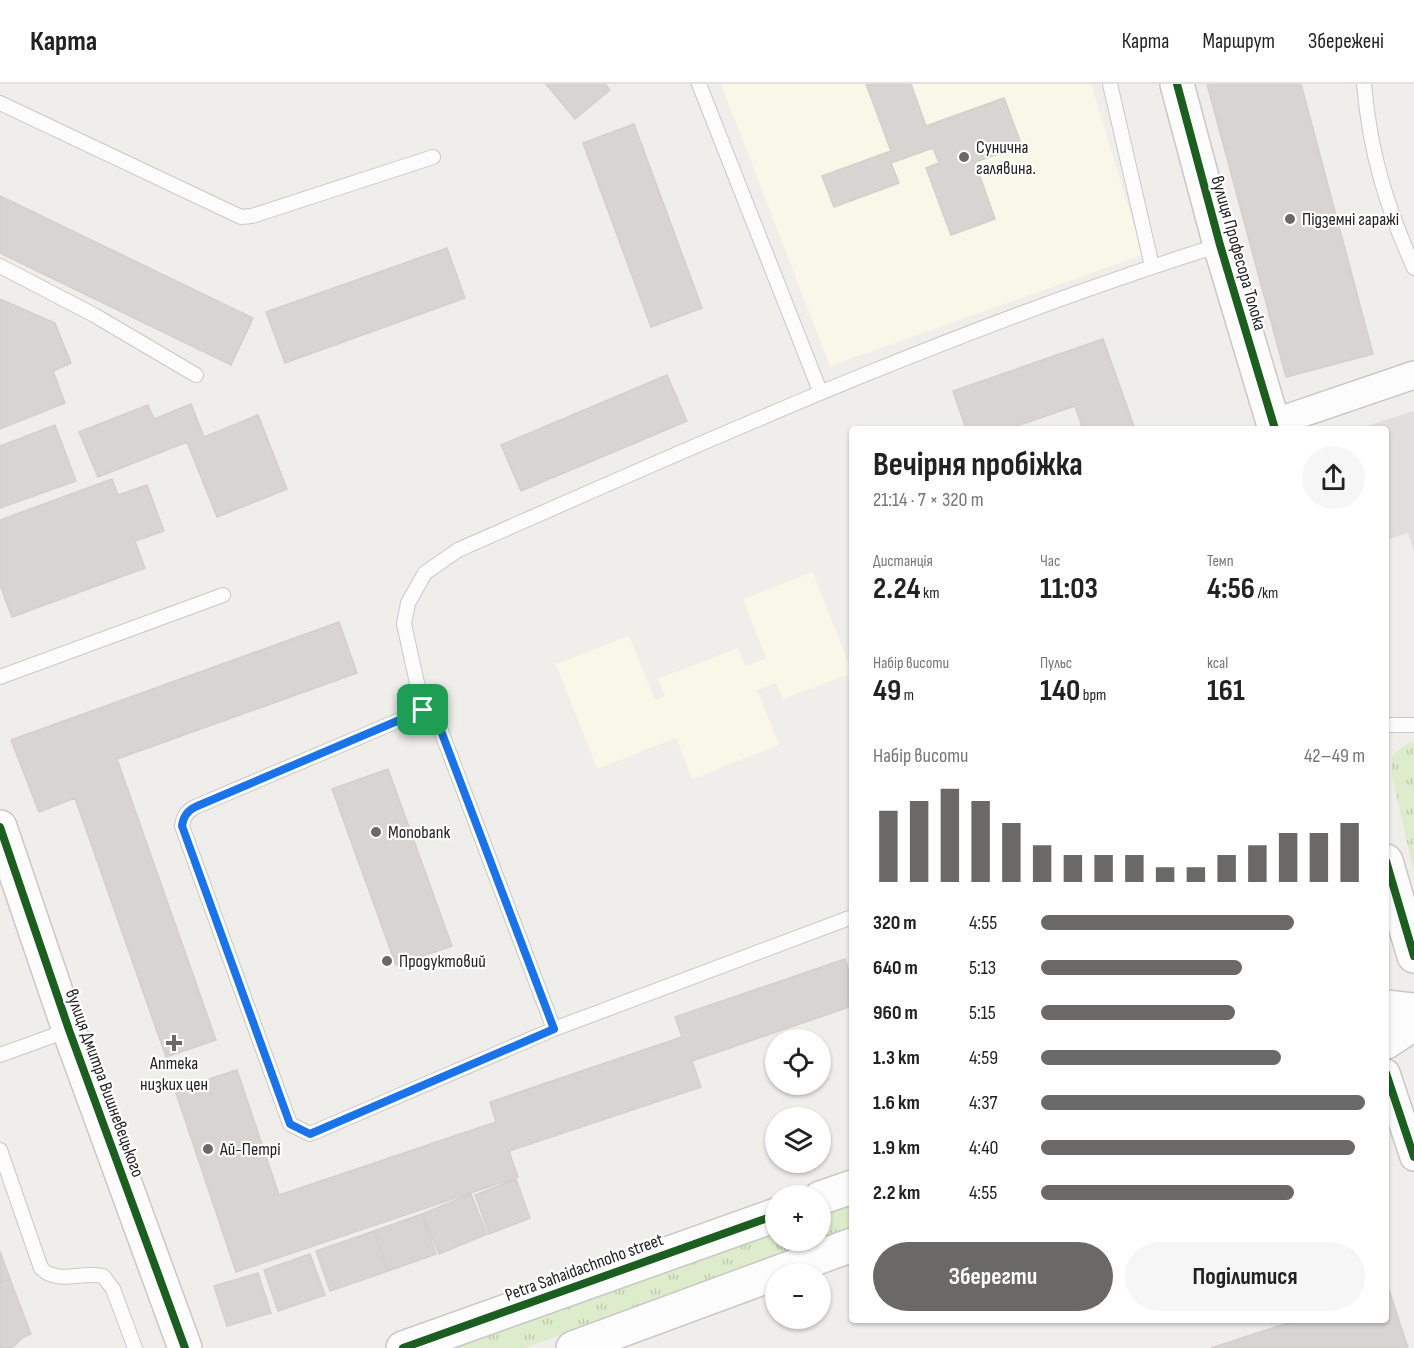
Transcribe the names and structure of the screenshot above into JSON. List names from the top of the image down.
{
  "streets": {
    "street": ["вулиця Професора Толока", "вулиця Дмитра Вишневецького", "Petra Sahaidachnoho street"]
  },
  "places": {
    "other": [
      "Сунична галявина.",
      "Підземні гаражі",
      "Monobank",
      "Продуктовий",
      "Ай-Петрі"
    ],
    "health": ["Аптека низких цен"]
  },
  "page": {
    "header": "Карта",
    "nav": ["Карта", "Маршрут", "Збережені"],
    "heading": ["Вечірня пробіжка", "21:14 · 7 × 320 m"],
    "stats": [
      ["Дистанція", "2.24 km"],
      ["Час", "11:03"],
      ["Темп", "4:56 /km"],
      ["Набір висоти", "49 m"],
      ["Пульс", "140 bpm"],
      ["kcal", "161"]
    ],
    "chart": ["Набір висоти", "42–49 m"],
    "list": [
      {
        "name": "320 m",
        "note": "4:55"
      },
      {
        "name": "640 m",
        "note": "5:13"
      },
      {
        "name": "960 m",
        "note": "5:15"
      },
      {
        "name": "1.3 km",
        "note": "4:59"
      },
      {
        "name": "1.6 km",
        "note": "4:37"
      },
      {
        "name": "1.9 km",
        "note": "4:40"
      },
      {
        "name": "2.2 km",
        "note": "4:55"
      }
    ],
    "map_buttons": ["+", "−"],
    "buttons": ["Зберегти", "Поділитися"]
  }
}
